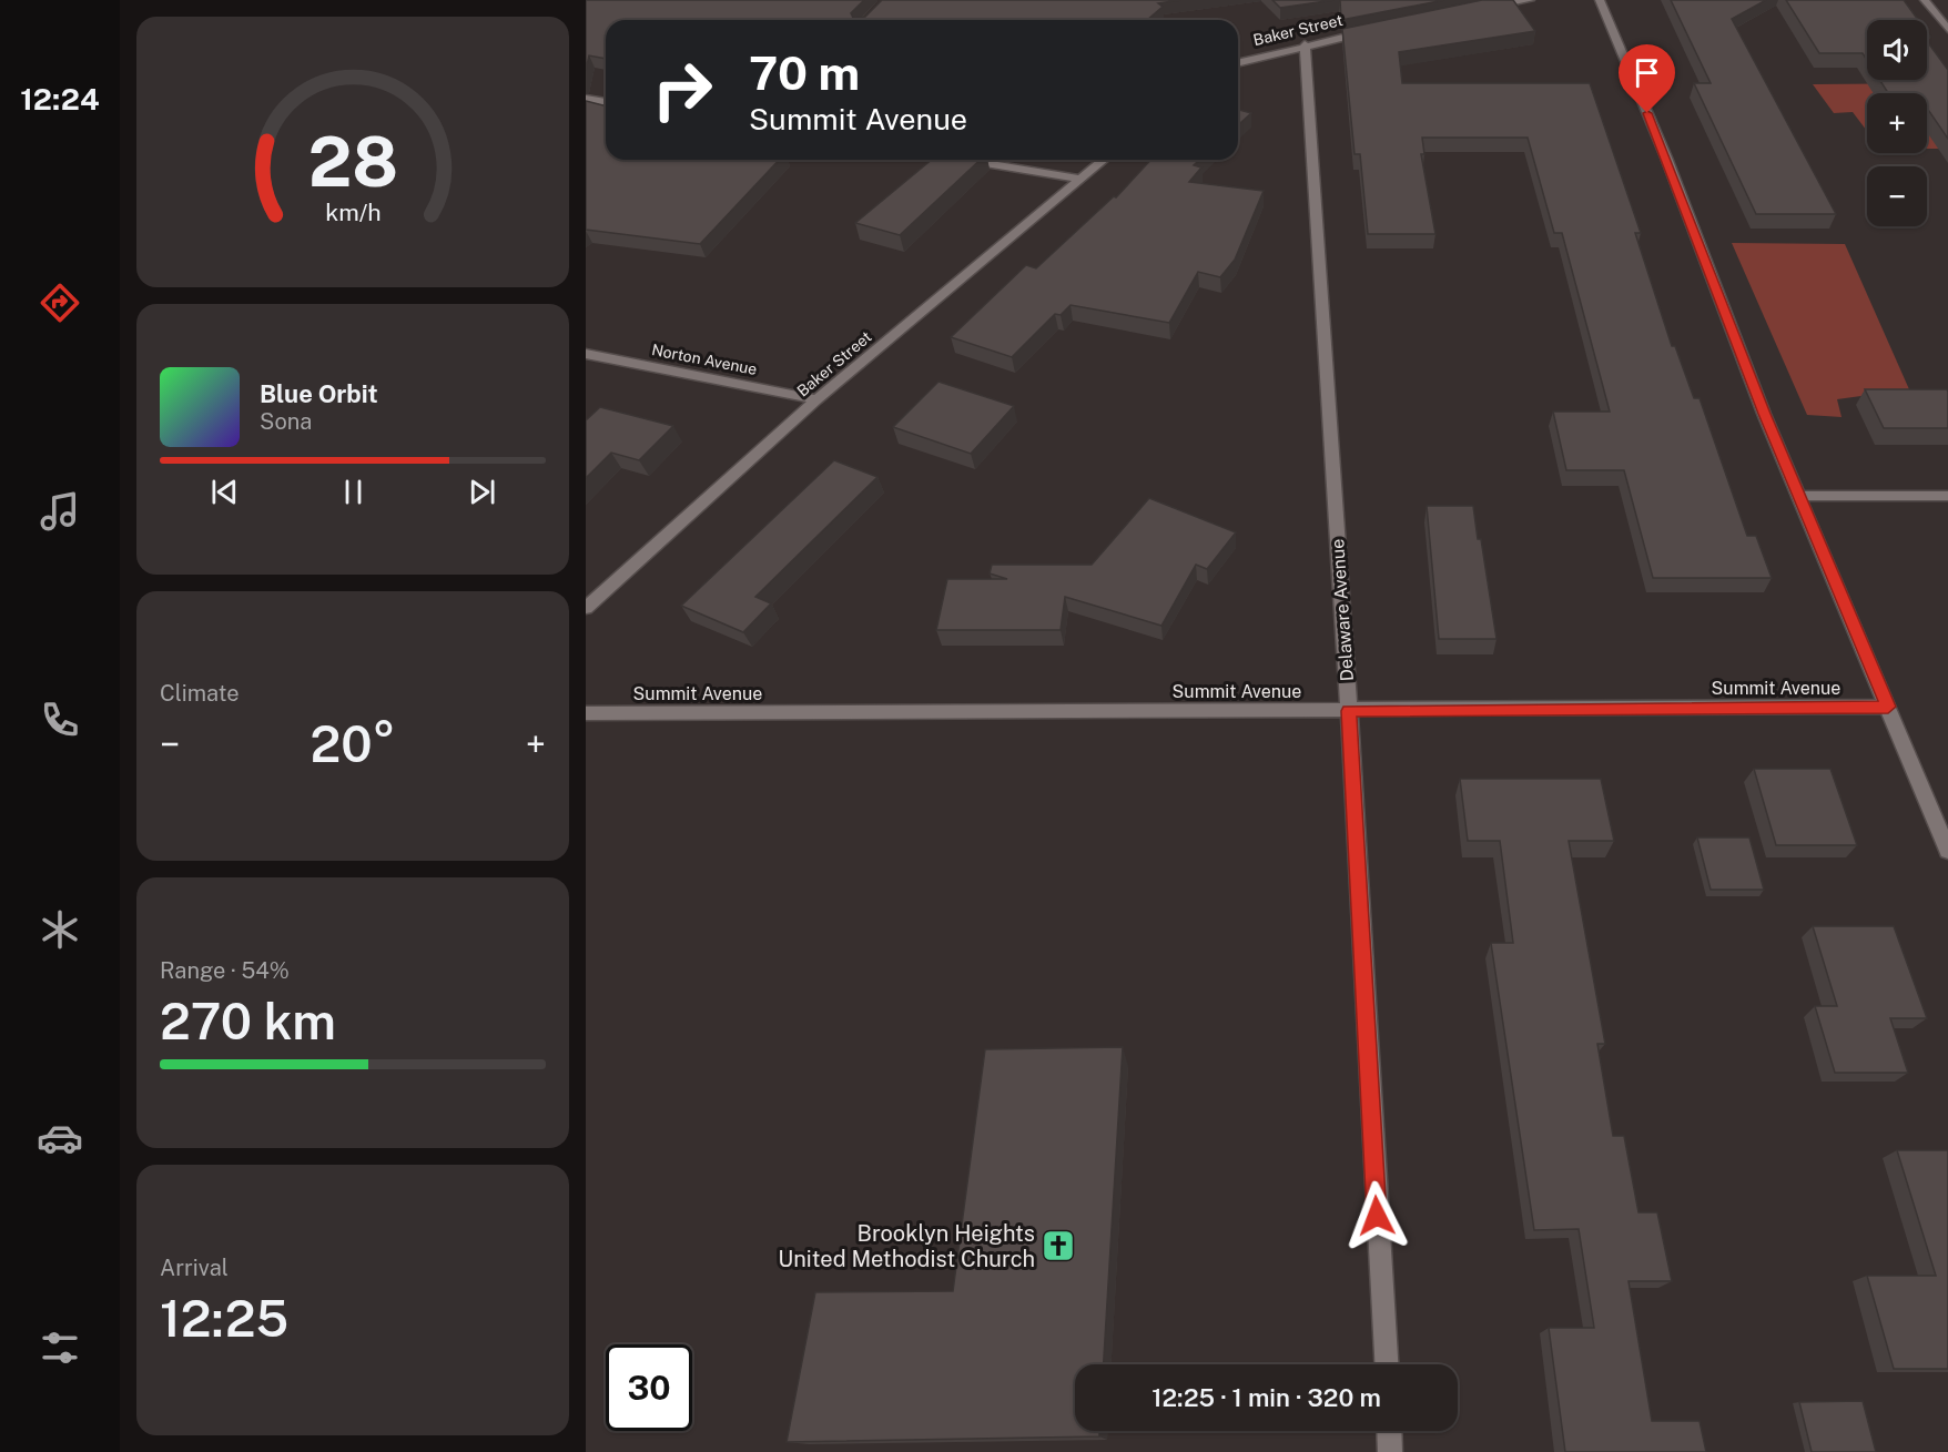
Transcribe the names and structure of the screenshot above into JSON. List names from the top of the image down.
{
  "streets": {
    "street": [
      "Baker Street",
      "Norton Avenue",
      "Delaware Avenue",
      "Summit Avenue"
    ]
  },
  "crossings": [
    ["Baker Street", "Norton Avenue"],
    ["Baker Street", "Delaware Avenue"],
    ["Delaware Avenue", "Summit Avenue"]
  ],
  "places": {
    "church": ["Brooklyn Heights United Methodist Church"]
  },
  "page": {
    "tabs": "12:24",
    "map_buttons": ["+", "−"],
    "turn": ["70 m", "Summit Avenue"],
    "song": ["Blue Orbit", "Sona"],
    "tile": [
      "Climate",
      ["Range · 54%", "270 km"],
      ["Arrival", "12:25"]
    ],
    "heat": ["−", "20°", "+"],
    "limit": "30",
    "trip": "12:25 · 1 min · 320 m",
    "gauge": ["28", "km/h"]
  }
}
